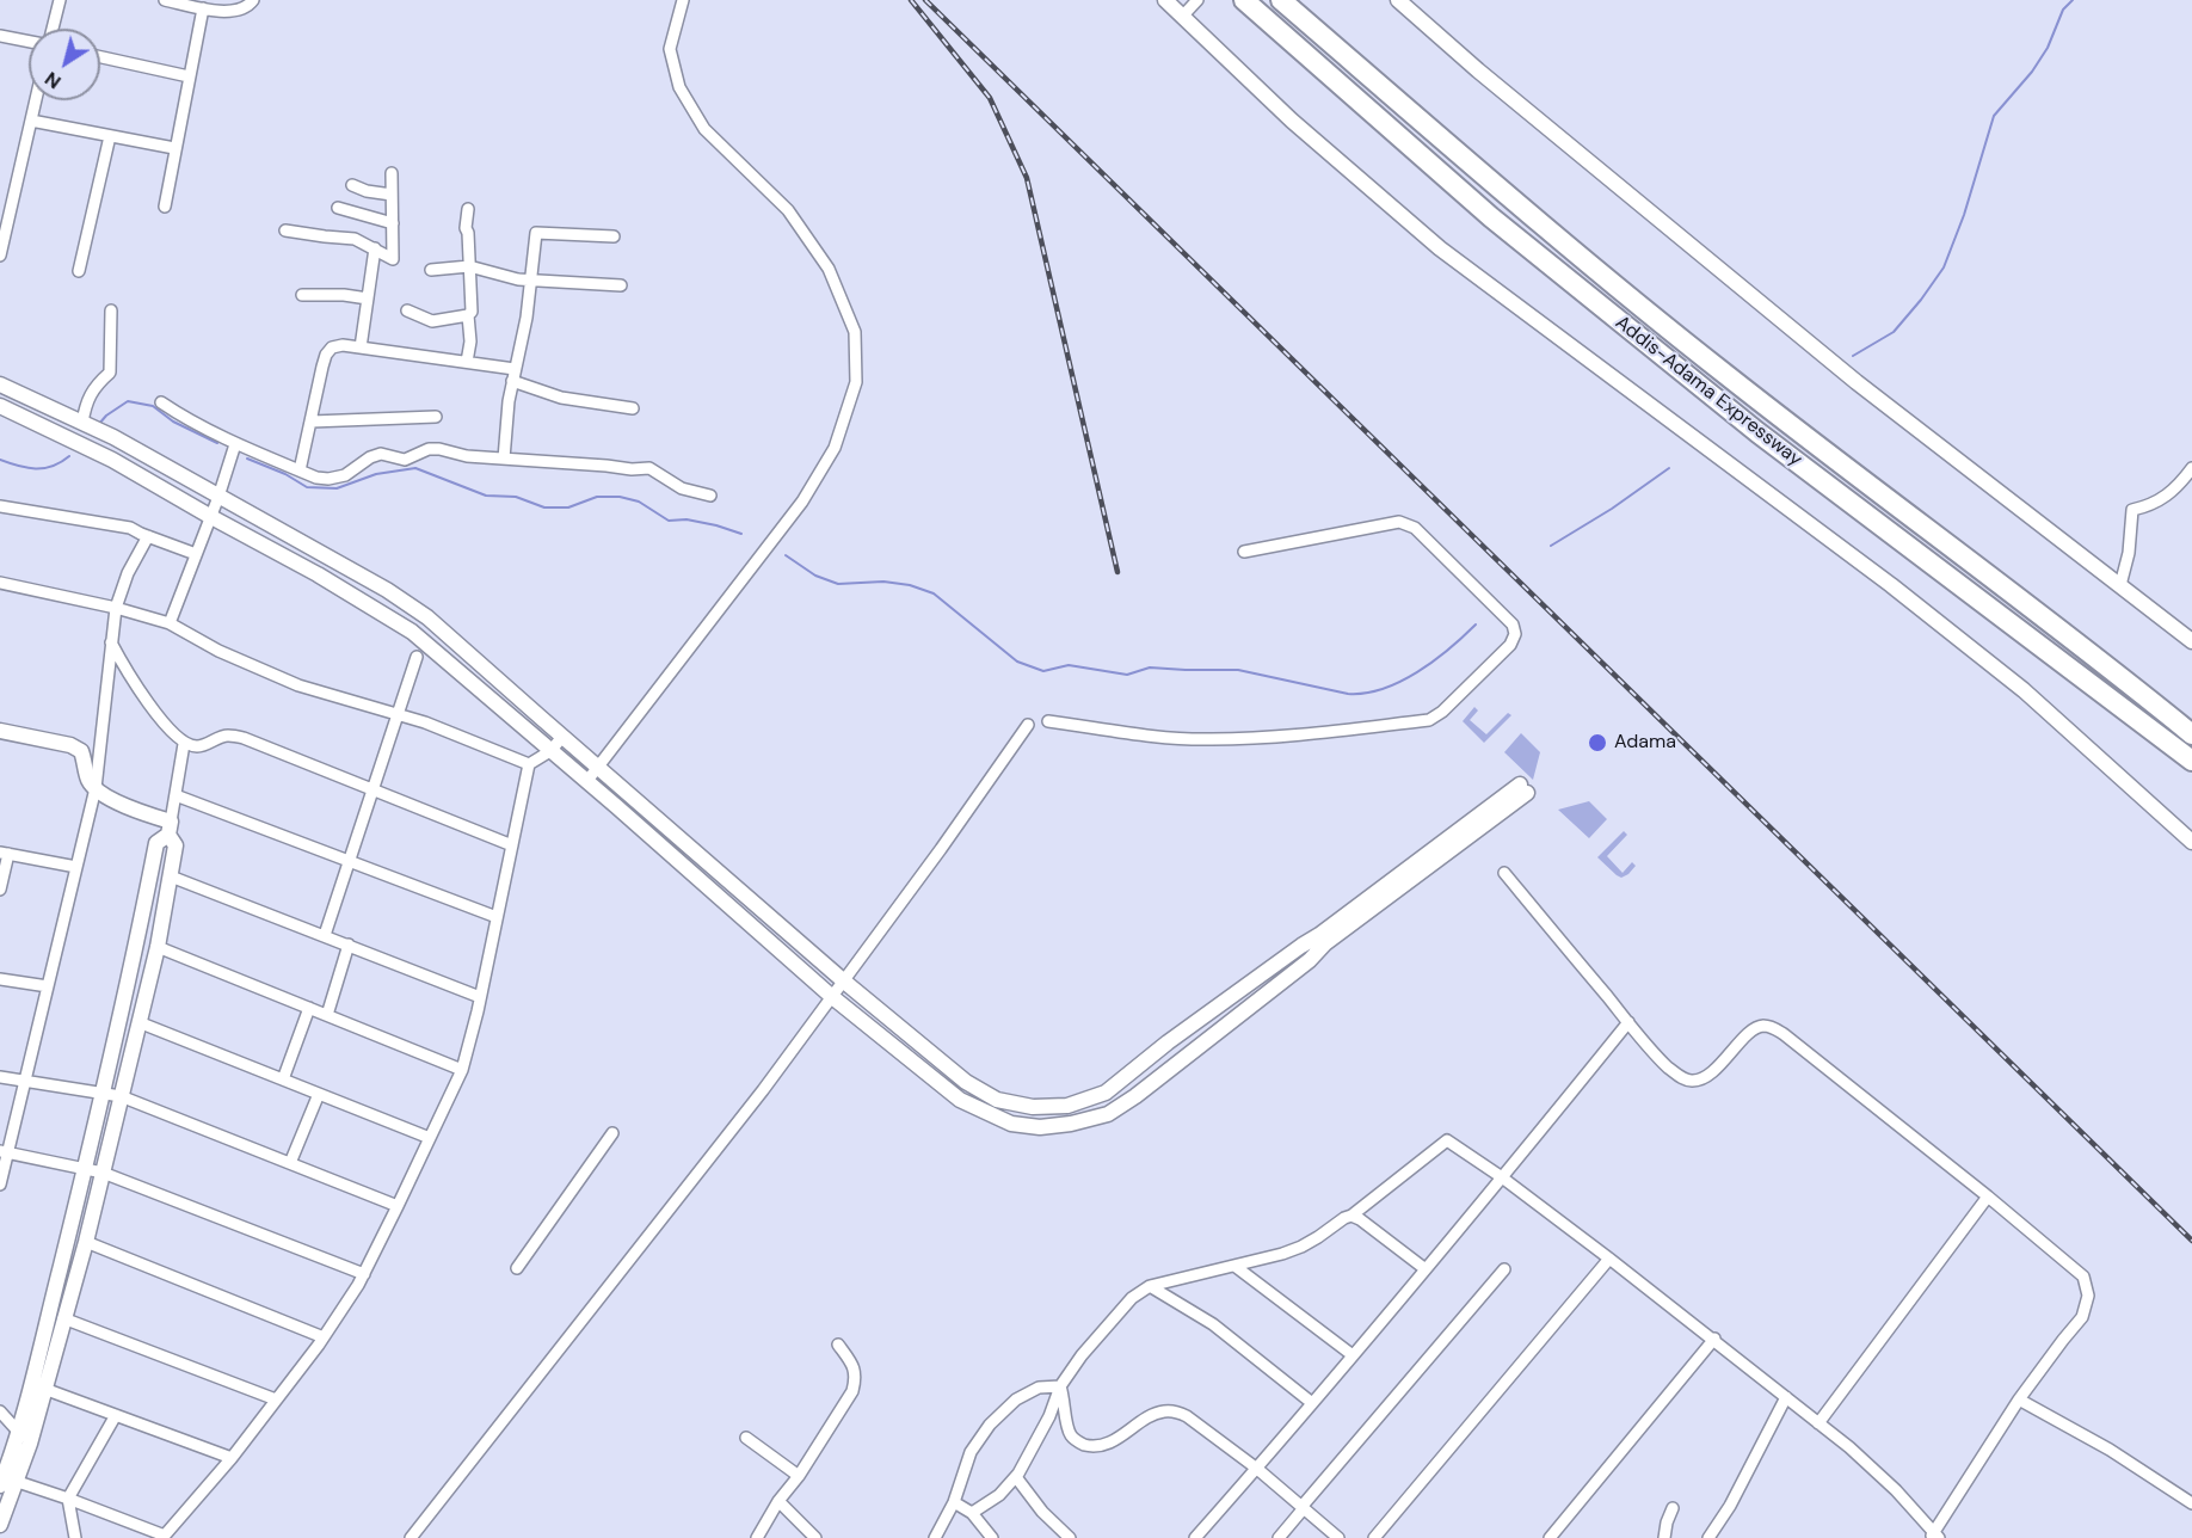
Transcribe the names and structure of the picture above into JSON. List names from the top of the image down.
{
  "streets": {
    "highway": ["Addis-Adama Expressway"]
  },
  "places": ["Adama"],
  "north": "bottom left"
}
